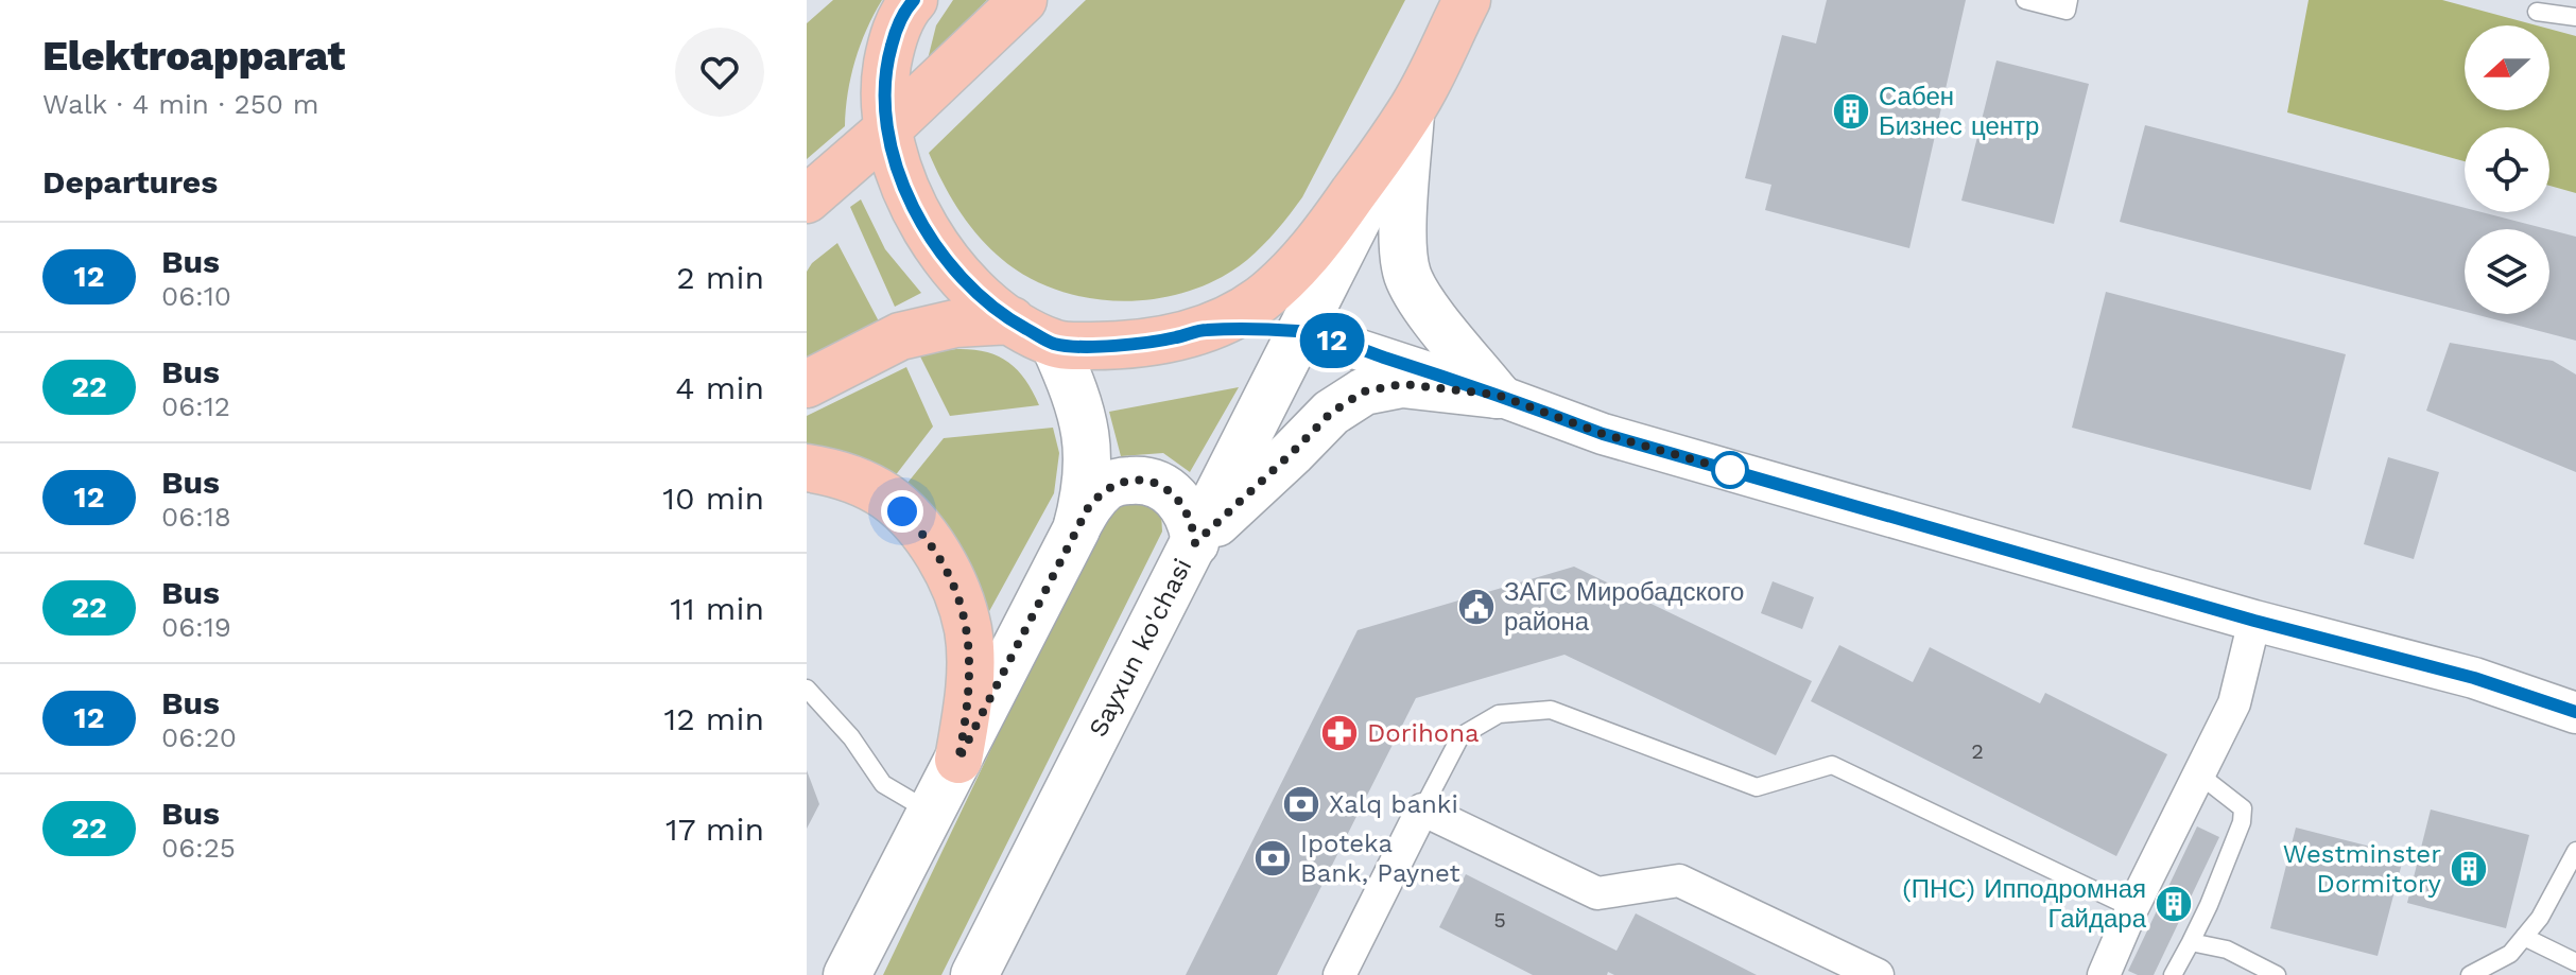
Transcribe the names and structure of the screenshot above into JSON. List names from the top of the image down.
{
  "streets": {
    "main road": ["Sayxun ko'chasi"]
  },
  "places": {
    "building": ["Сабен Бизнес центр", "Westminster Dormitory", "(ПНС) Ипподромная Гайдара"],
    "public building": ["ЗАГС Миробадского района"],
    "pharmacy": ["Dorihona"],
    "bank": ["Xalq banki", "Ipoteka Bank, Paynet"]
  },
  "lines": ["bus line 12"],
  "house_numbers": ["2", "5"],
  "north": "left",
  "page": {
    "heading": [
      ["Elektroapparat", "Walk · 4 min · 250 m"],
      "Departures"
    ],
    "on_map": "12",
    "list": [
      {
        "mark": "12",
        "name": "Bus",
        "note": "06:10",
        "value": "2 min"
      },
      {
        "mark": "22",
        "name": "Bus",
        "note": "06:12",
        "value": "4 min"
      },
      {
        "mark": "12",
        "name": "Bus",
        "note": "06:18",
        "value": "10 min"
      },
      {
        "mark": "22",
        "name": "Bus",
        "note": "06:19",
        "value": "11 min"
      },
      {
        "mark": "12",
        "name": "Bus",
        "note": "06:20",
        "value": "12 min"
      },
      {
        "mark": "22",
        "name": "Bus",
        "note": "06:25",
        "value": "17 min"
      }
    ]
  }
}
